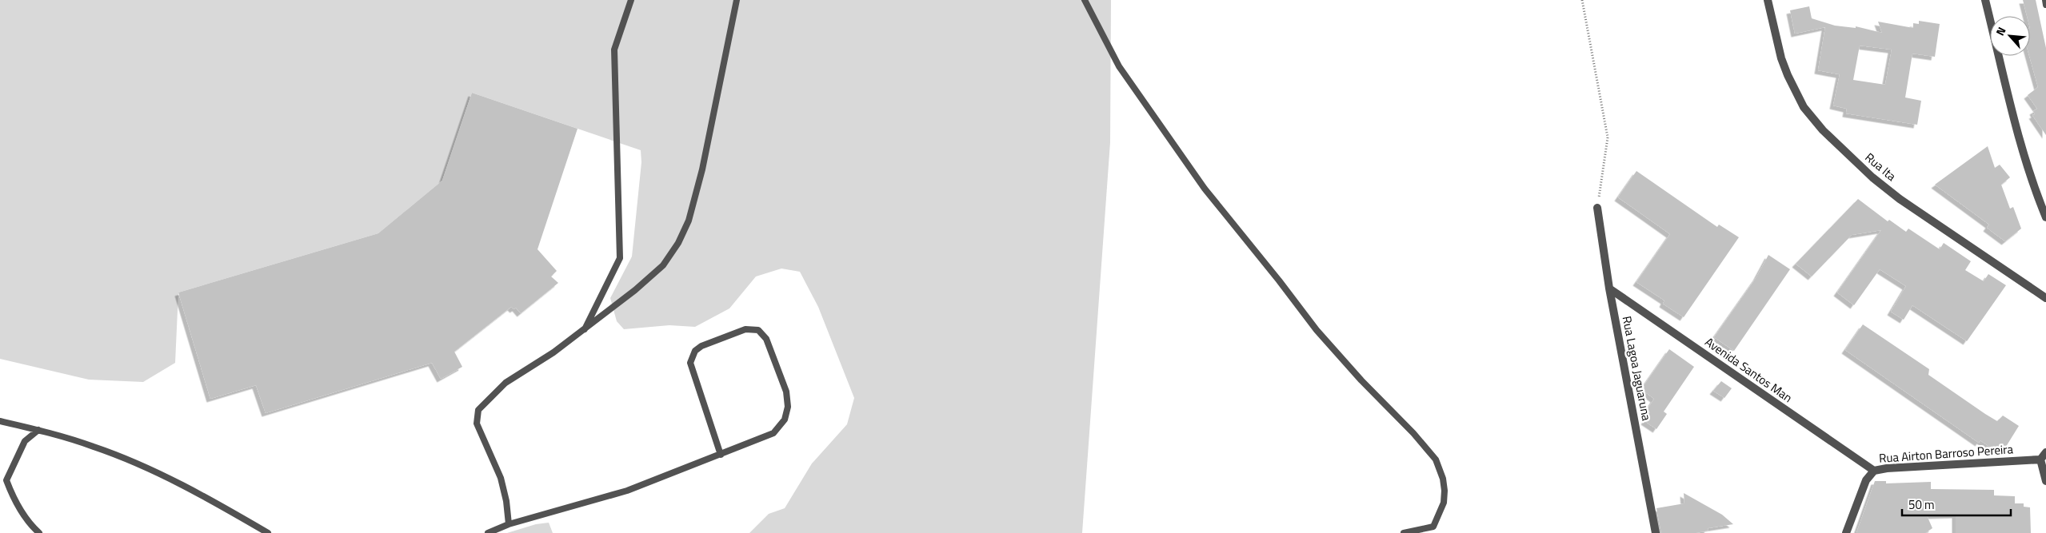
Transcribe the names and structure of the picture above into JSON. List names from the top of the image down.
{
  "streets": {
    "street": [
      "Rua Ita",
      "Rua Lagoa Jaguaruna",
      "Avenida Santos Man",
      "Rua Airton Barroso Pereira"
    ]
  },
  "crossings": [
    ["Rua Lagoa Jaguaruna", "Avenida Santos Man"],
    ["Avenida Santos Man", "Rua Airton Barroso Pereira"]
  ],
  "scale_bar": "50 m",
  "north": "top left"
}
